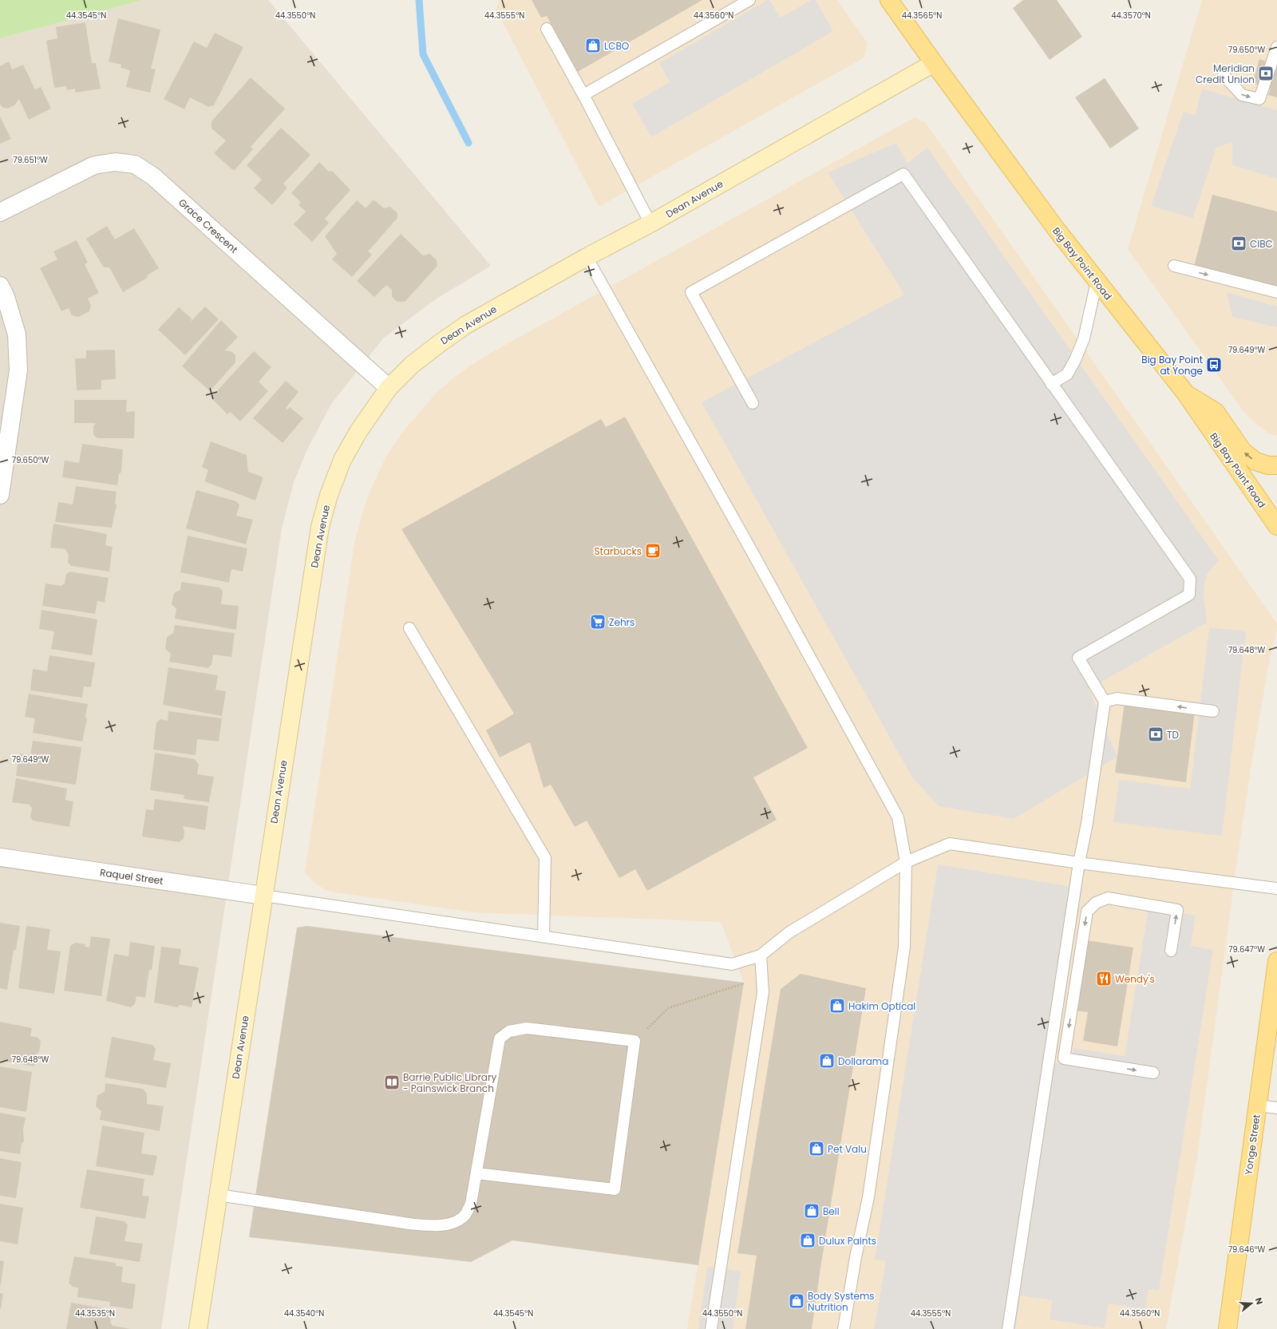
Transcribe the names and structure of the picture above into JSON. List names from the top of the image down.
{
  "streets": {
    "main road": ["Big Bay Point Road", "Yonge Street"],
    "street": ["Dean Avenue", "Grace Crescent", "Raquel Street"]
  },
  "crossings": [
    ["Dean Avenue", "Grace Crescent"],
    ["Dean Avenue", "Big Bay Point Road"],
    ["Dean Avenue", "Raquel Street"]
  ],
  "places": {
    "shop": [
      "LCBO",
      "Hakim Optical",
      "Dollarama",
      "Pet Valu",
      "Bell",
      "Dulux Paints",
      "Body Systems Nutrition"
    ],
    "bank": ["Meridian Credit Union", "CIBC", "TD"],
    "bus stop": ["Big Bay Point at Yonge"],
    "cafe": ["Starbucks"],
    "supermarket": ["Zehrs"],
    "restaurant": ["Wendy's"],
    "library": ["Barrie Public Library - Painswick Branch"]
  },
  "north": "right",
  "coordinates": [
    "44.3545°N",
    "44.3550°N",
    "44.3555°N",
    "44.3560°N",
    "44.3565°N",
    "44.3570°N",
    "79.650°W",
    "79.651°W",
    "79.649°W",
    "79.648°W",
    "79.647°W",
    "79.646°W",
    "44.3535°N",
    "44.3540°N"
  ]
}
